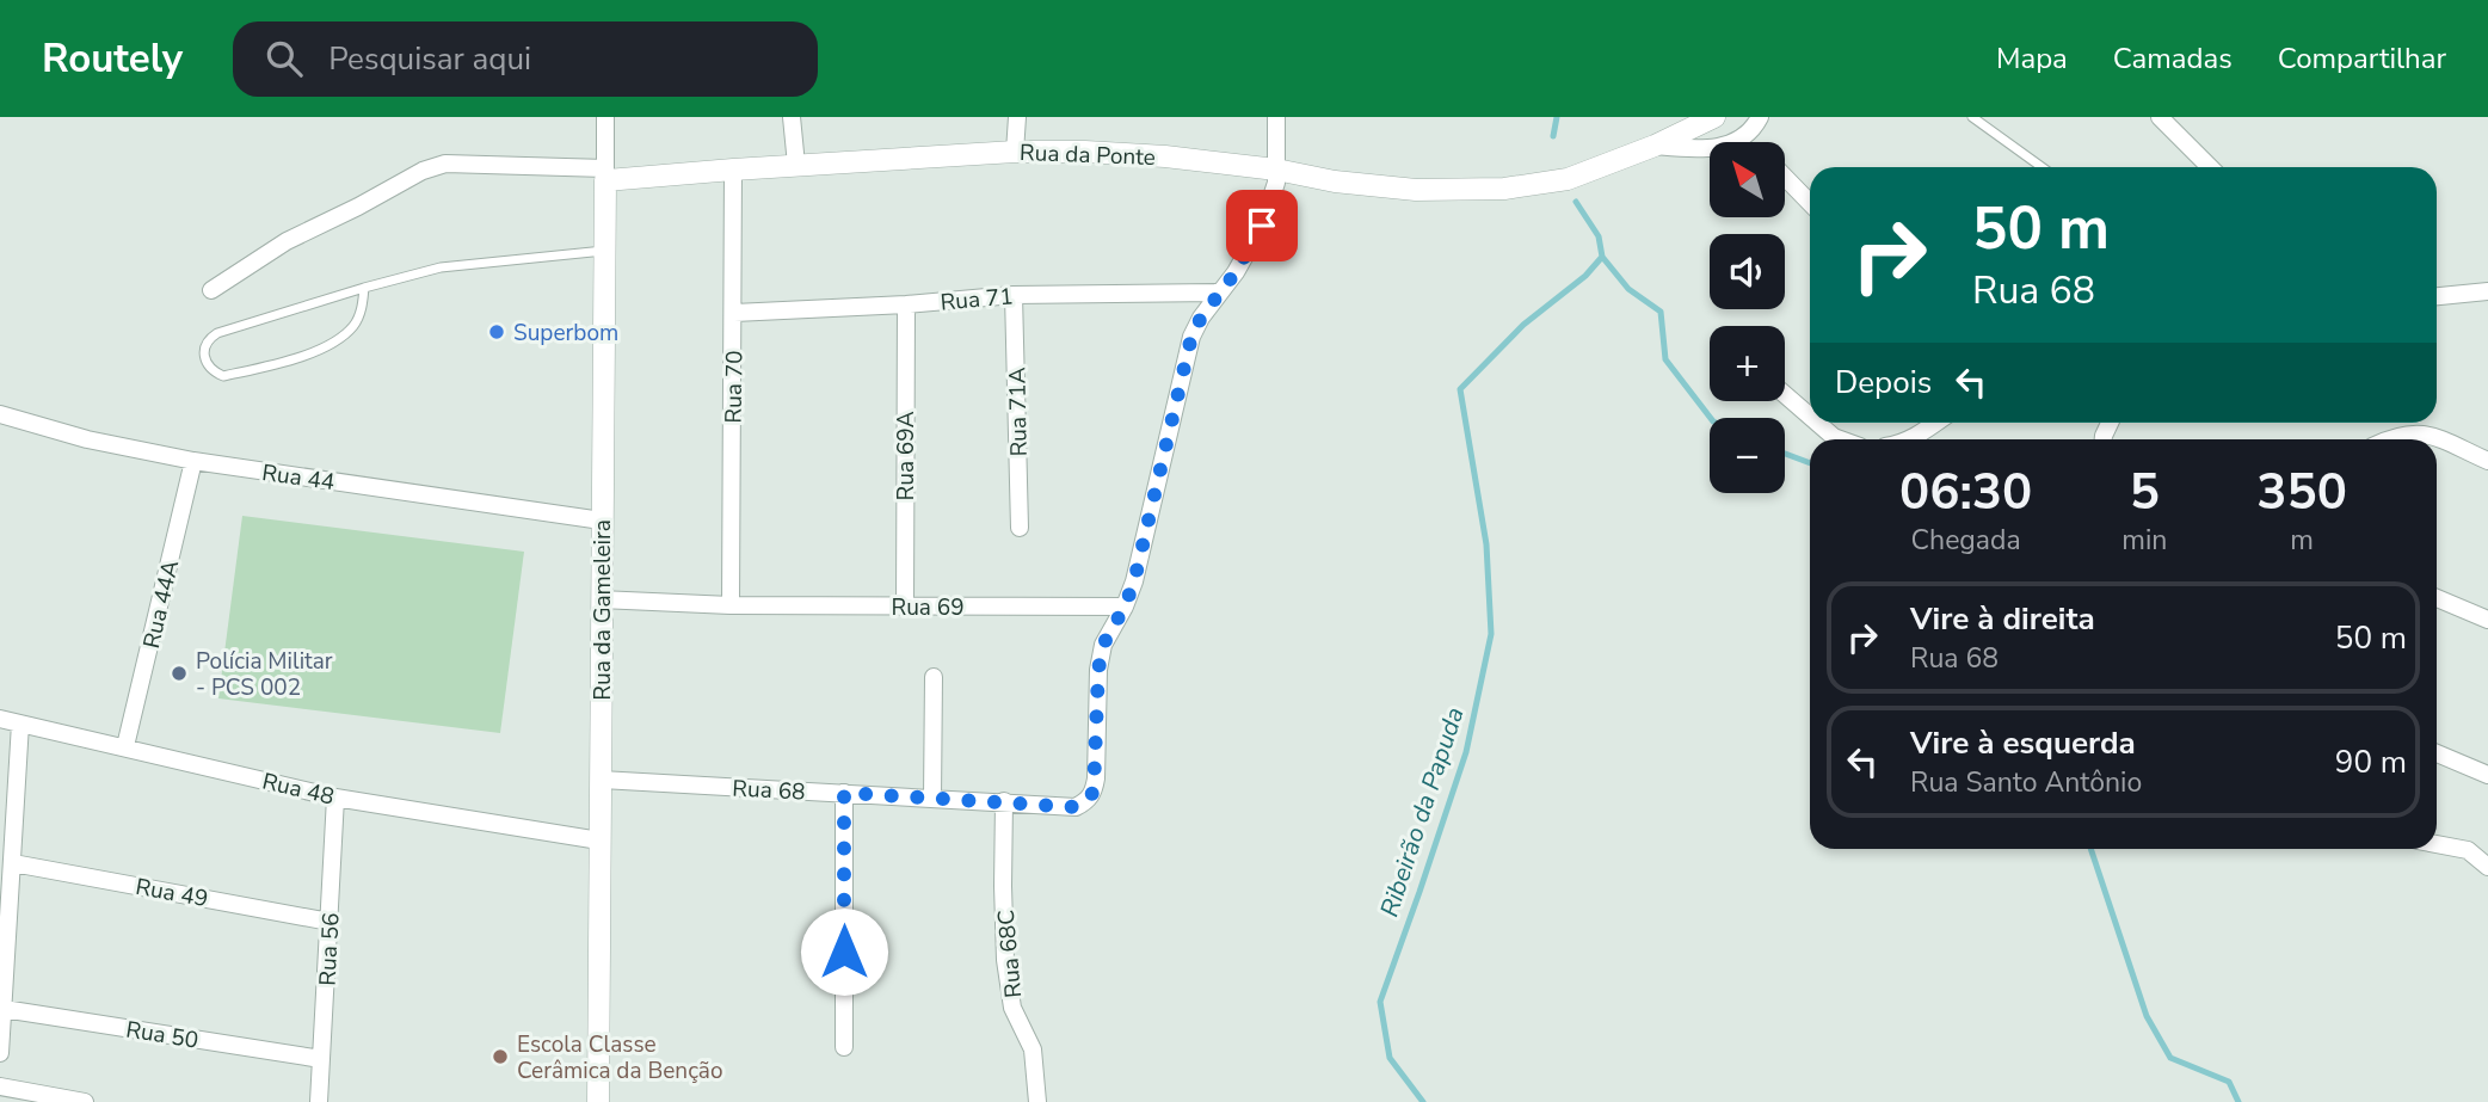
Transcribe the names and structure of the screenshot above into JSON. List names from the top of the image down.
{
  "streets": {
    "street": [
      "Rua da Ponte",
      "Rua 71",
      "Rua 70",
      "Rua 71A",
      "Rua 69A",
      "Rua 44",
      "Rua 44A",
      "Rua 69",
      "Rua da Gameleira",
      "Rua 48",
      "Rua 68",
      "Rua 49",
      "Rua 56",
      "Rua 68C",
      "Rua 50"
    ]
  },
  "crossings": [
    ["Rua da Ponte", "Rua 70"],
    ["Rua da Ponte", "Rua da Gameleira"],
    ["Rua 71", "Rua 70"],
    ["Rua 71", "Rua 71A"],
    ["Rua 71", "Rua 69A"],
    ["Rua 70", "Rua 69"],
    ["Rua 69A", "Rua 69"],
    ["Rua 44", "Rua 44A"],
    ["Rua 44", "Rua da Gameleira"],
    ["Rua 44A", "Rua 48"],
    ["Rua 69", "Rua da Gameleira"],
    ["Rua 69", "Rua 68"],
    ["Rua da Gameleira", "Rua 48"],
    ["Rua da Gameleira", "Rua 68"],
    ["Rua 48", "Rua 56"],
    ["Rua 68", "Rua 68C"],
    ["Rua 49", "Rua 56"],
    ["Rua 56", "Rua 50"]
  ],
  "water": ["Ribeirão da Papuda"],
  "places": ["Superbom", "Polícia Militar - PCS 002", "Escola Classe Cerâmica da Benção"],
  "north": "top left",
  "page": {
    "header": "Routely",
    "search": "Pesquisar aqui",
    "nav": ["Mapa", "Camadas", "Compartilhar"],
    "map_buttons": ["+", "−"],
    "turn": ["50 m", "Rua 68"],
    "then": "Depois",
    "eta": [
      "06:30",
      "Chegada",
      "5",
      "min",
      "350",
      "m"
    ],
    "list": [
      {
        "name": "Vire à direita",
        "note": "Rua 68",
        "value": "50 m"
      },
      {
        "name": "Vire à esquerda",
        "note": "Rua Santo Antônio",
        "value": "90 m"
      }
    ]
  }
}
